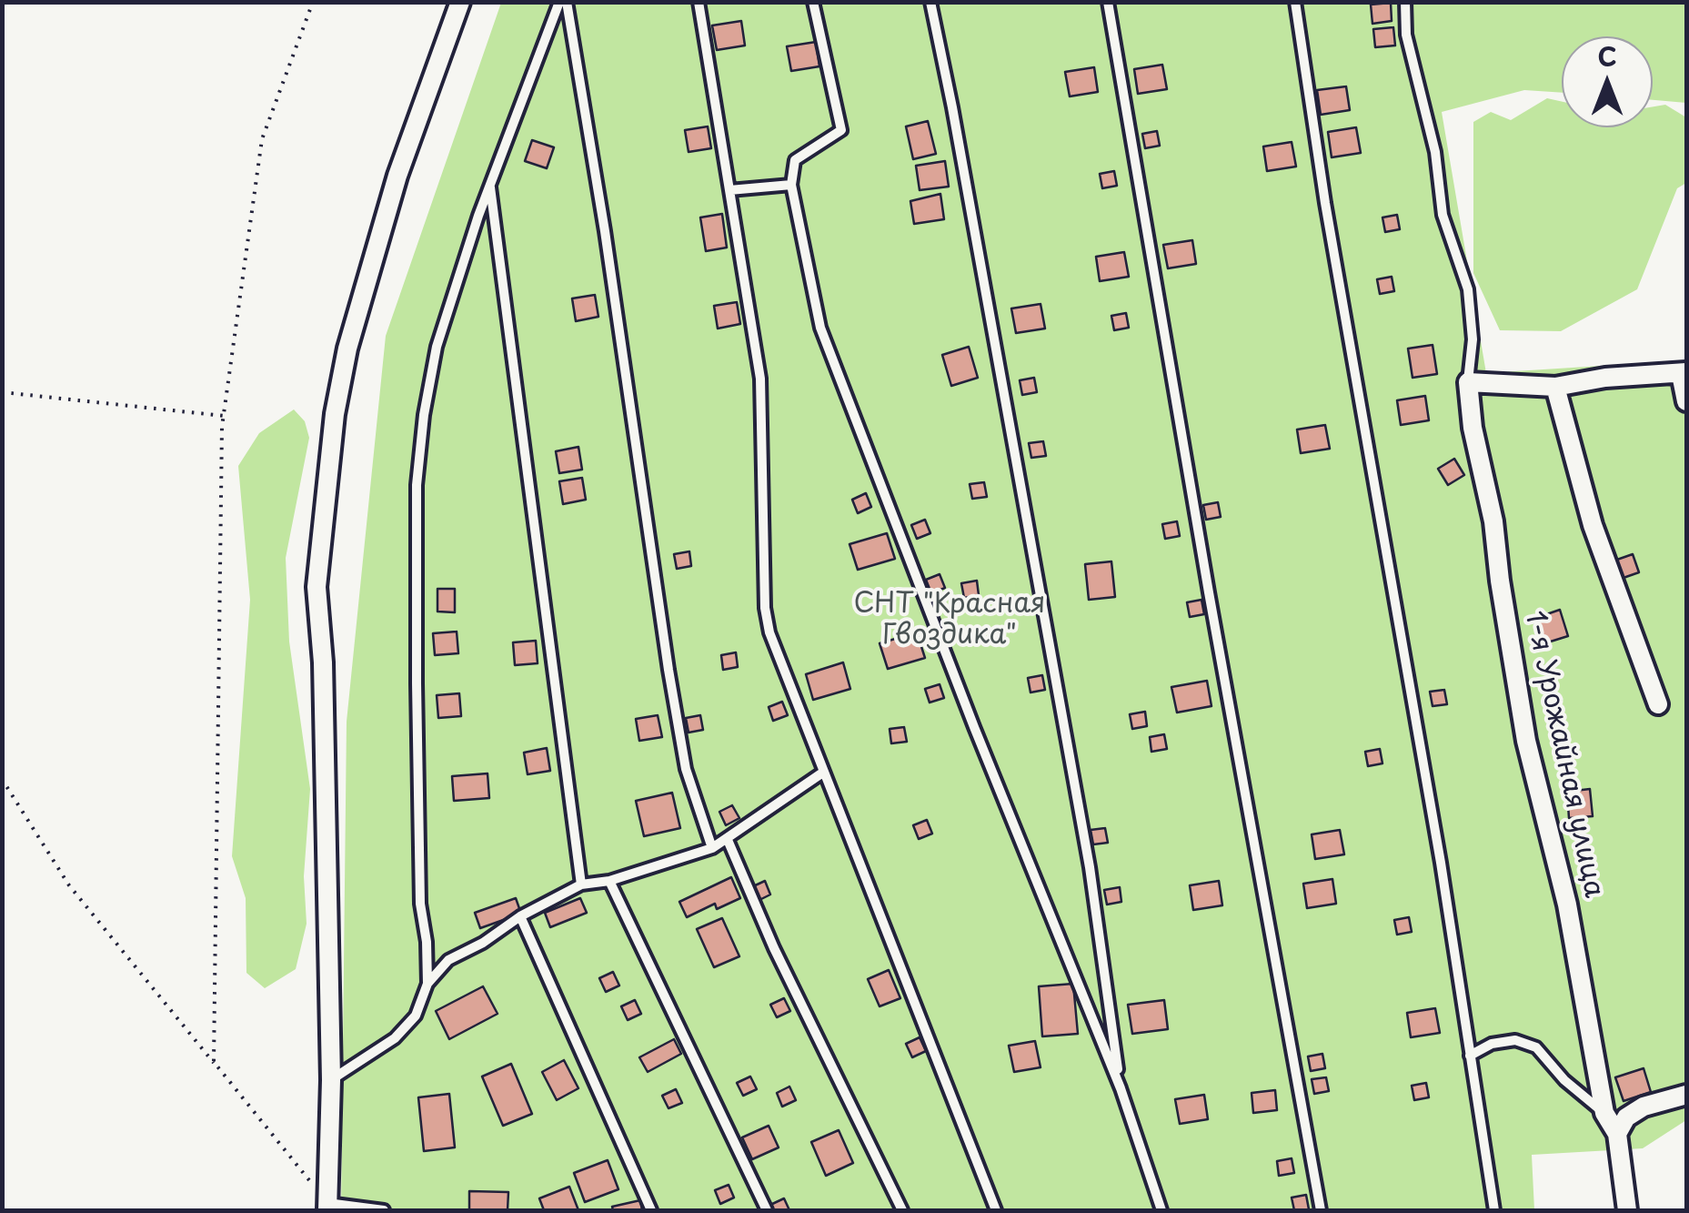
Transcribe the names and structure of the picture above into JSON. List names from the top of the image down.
{
  "streets": {
    "street": ["1-я Урожайная улица"]
  },
  "parks": ["СНТ \"Красная Гвоздика\""],
  "north": "top"
}
